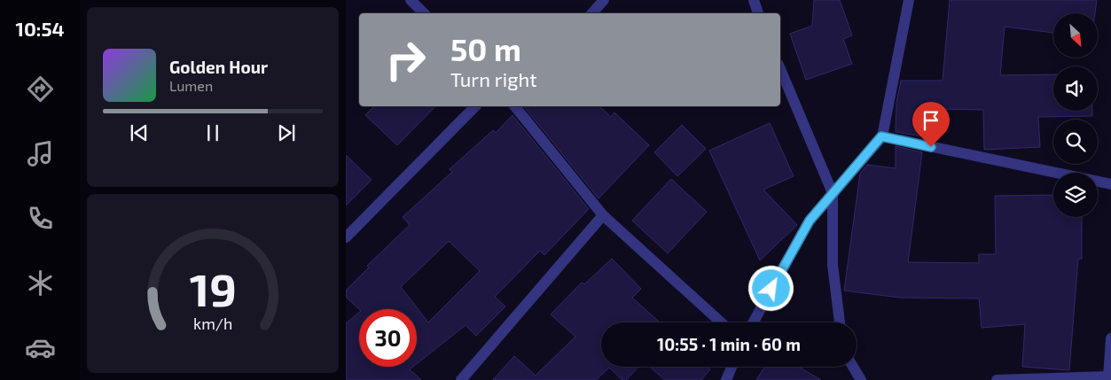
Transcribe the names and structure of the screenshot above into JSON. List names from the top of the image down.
{
  "north": "bottom right",
  "page": {
    "tabs": "10:54",
    "turn": ["50 m", "Turn right"],
    "song": ["Golden Hour", "Lumen"],
    "limit": "30",
    "trip": "10:55 · 1 min · 60 m",
    "gauge": ["19", "km/h"]
  }
}
